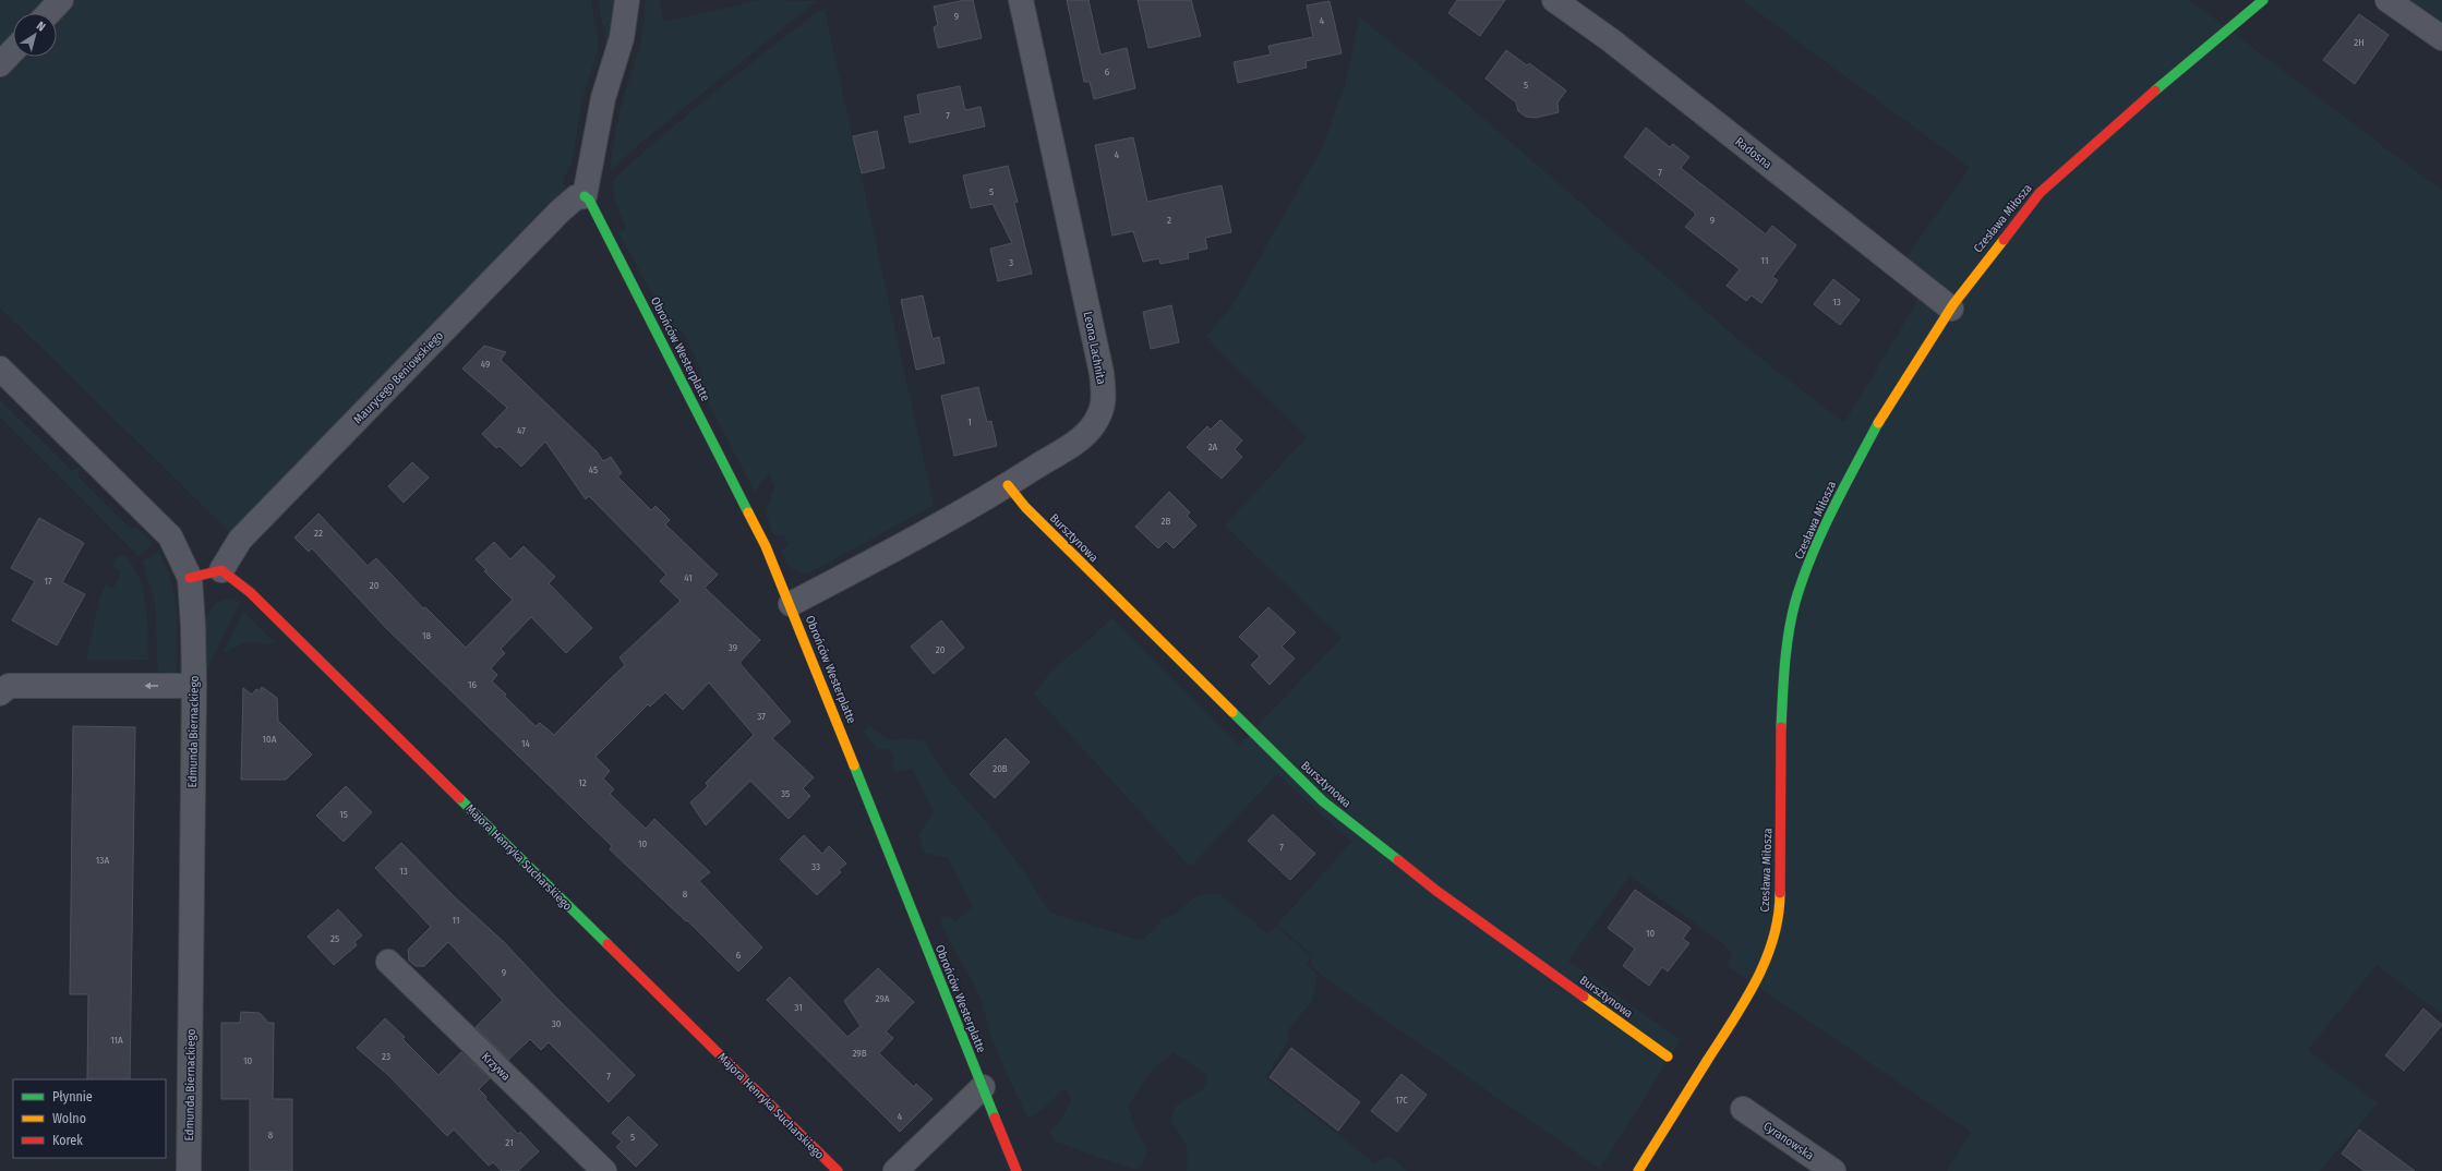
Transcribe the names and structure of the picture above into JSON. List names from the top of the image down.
{
  "streets": {
    "street": [
      "Radosna",
      "Czesława Miłosza",
      "Leona Lachnita",
      "Obrońców Westerplatte",
      "Maurycego Beniowskiego",
      "Bursztynowa",
      "Edmunda Biernackiego",
      "Majora Henryka Sucharskiego",
      "Krzywa",
      "Cyranowska"
    ]
  },
  "crossings": [
    ["Radosna", "Czesława Miłosza"],
    ["Leona Lachnita", "Obrońców Westerplatte"],
    ["Leona Lachnita", "Bursztynowa"],
    ["Obrońców Westerplatte", "Maurycego Beniowskiego"],
    ["Maurycego Beniowskiego", "Majora Henryka Sucharskiego"]
  ],
  "house_numbers": [
    "9",
    "4",
    "2H",
    "6",
    "5",
    "7",
    "4",
    "7",
    "5",
    "2",
    "9",
    "11",
    "3",
    "13",
    "49",
    "1",
    "47",
    "2A",
    "45",
    "2B",
    "22",
    "41",
    "17",
    "20",
    "18",
    "39",
    "20",
    "16",
    "37",
    "10A",
    "14",
    "20B",
    "12",
    "35",
    "15",
    "10",
    "7",
    "13A",
    "33",
    "13",
    "8",
    "11",
    "10",
    "25",
    "6",
    "9",
    "29A",
    "31",
    "30",
    "11A",
    "29B",
    "23",
    "10",
    "7",
    "17C",
    "4",
    "8",
    "5",
    "21"
  ],
  "legend": ["Płynnie", "Wolno", "Korek"],
  "north": "top right"
}
